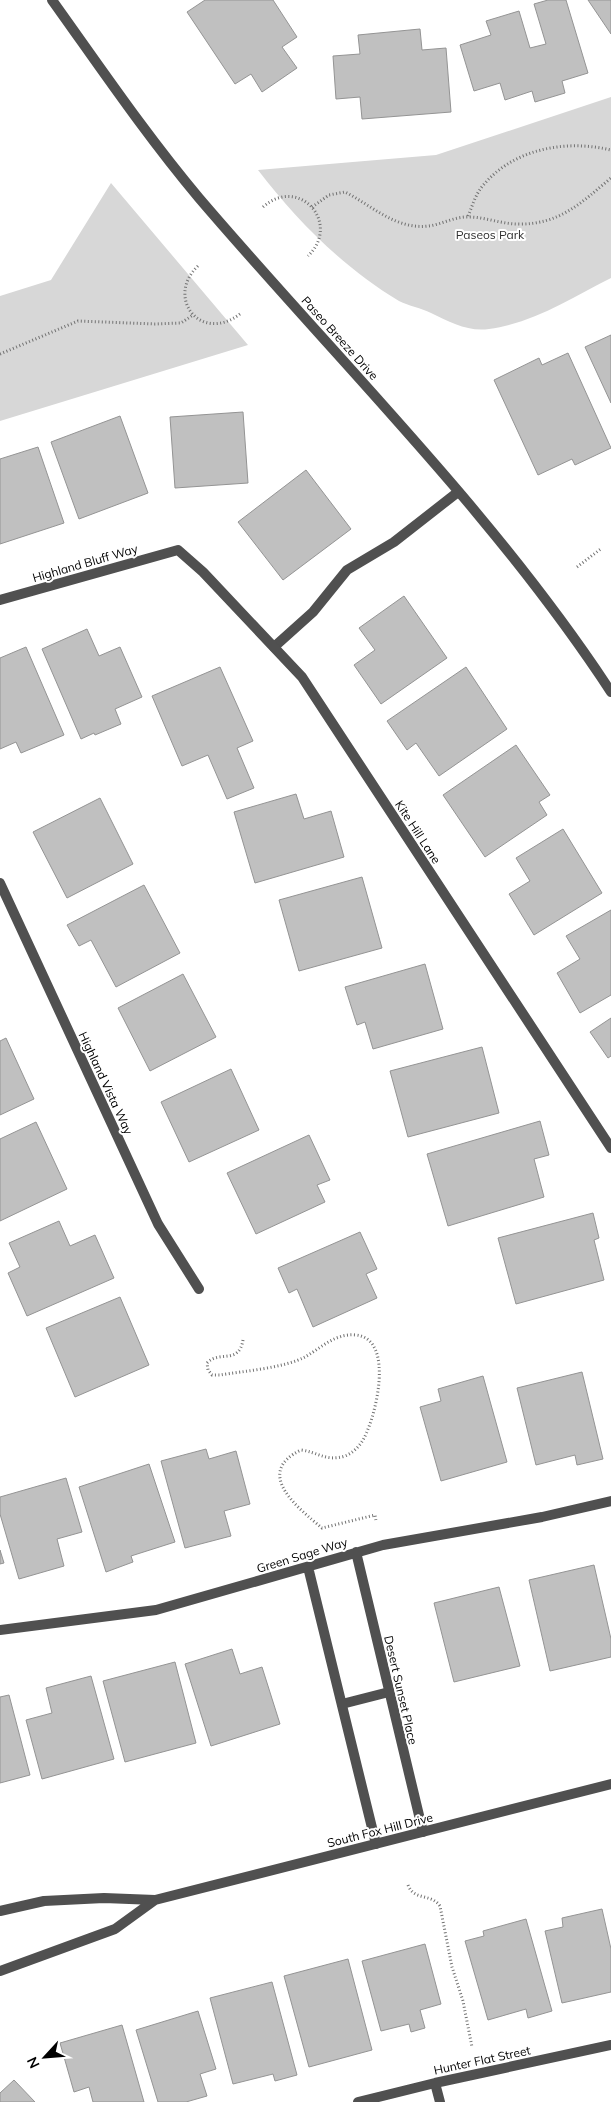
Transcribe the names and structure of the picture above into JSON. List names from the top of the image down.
{
  "streets": {
    "street": [
      "Paseo Breeze Drive",
      "Highland Bluff Way",
      "Kite Hill Lane",
      "Highland Vista Way",
      "Green Sage Way",
      "Desert Sunset Place",
      "South Fox Hill Drive",
      "Hunter Flat Street"
    ]
  },
  "crossings": [
    ["Highland Bluff Way", "Kite Hill Lane"],
    ["Green Sage Way", "Desert Sunset Place"],
    ["Desert Sunset Place", "South Fox Hill Drive"]
  ],
  "parks": ["Paseos Park"],
  "north": "bottom left"
}
